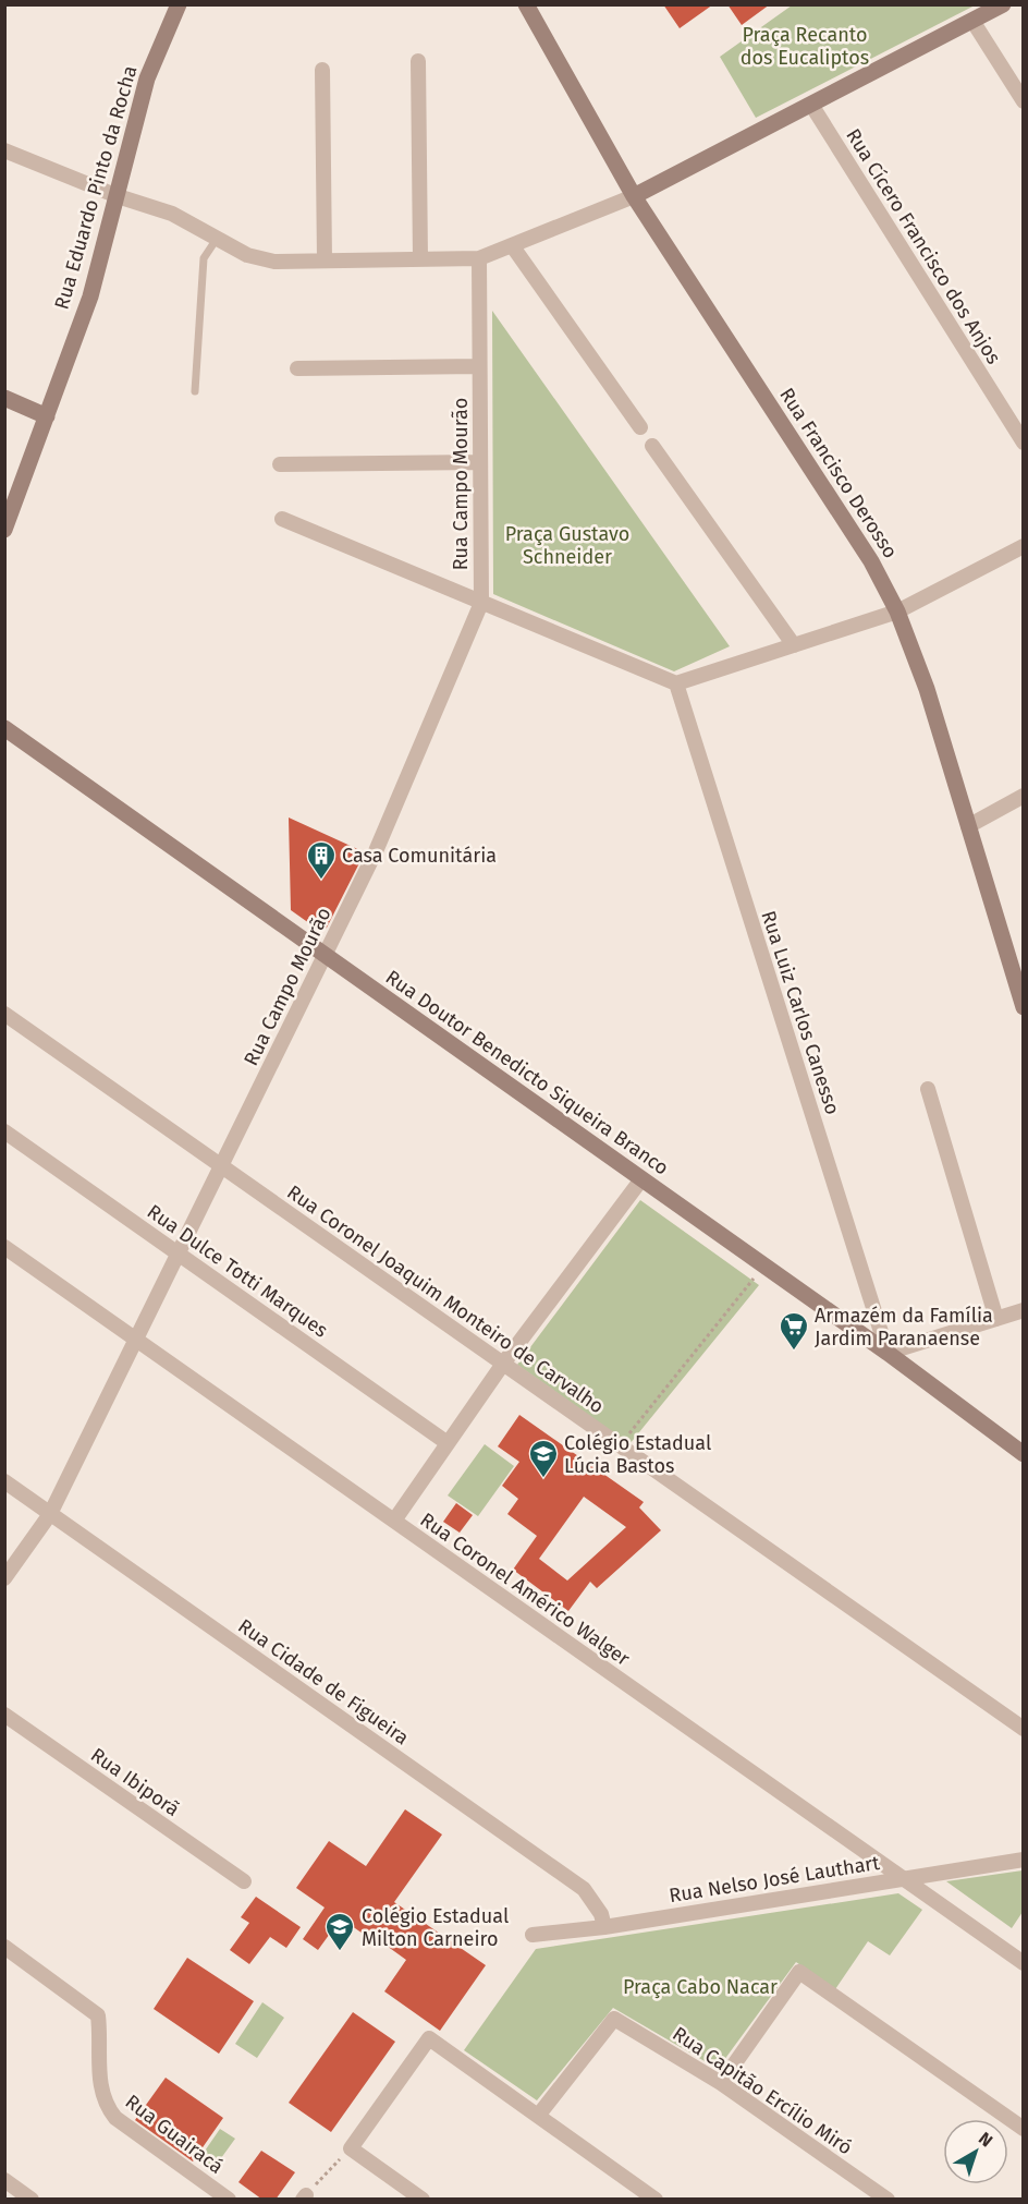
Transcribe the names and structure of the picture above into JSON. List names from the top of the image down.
{
  "streets": {
    "street": [
      "Rua Eduardo Pinto da Rocha",
      "Rua Cícero Francisco dos Anjos",
      "Rua Francisco Derosso",
      "Rua Campo Mourão",
      "Rua Luiz Carlos Canesso",
      "Rua Doutor Benedicto Siqueira Branco",
      "Rua Dulce Totti Marques",
      "Rua Coronel Joaquim Monteiro de Carvalho",
      "Rua Coronel Américo Walger",
      "Rua Cidade de Figueira",
      "Rua Ibiporã",
      "Rua Nelso José Lauthart",
      "Rua Capitão Ercílio Miró",
      "Rua Guairacá"
    ]
  },
  "crossings": [
    ["Rua Campo Mourão", "Rua Doutor Benedicto Siqueira Branco"],
    ["Rua Campo Mourão", "Rua Dulce Totti Marques"],
    ["Rua Campo Mourão", "Rua Coronel Joaquim Monteiro de Carvalho"],
    ["Rua Campo Mourão", "Rua Coronel Américo Walger"],
    ["Rua Campo Mourão", "Rua Cidade de Figueira"],
    ["Rua Luiz Carlos Canesso", "Rua Doutor Benedicto Siqueira Branco"],
    ["Rua Coronel Américo Walger", "Rua Nelso José Lauthart"],
    ["Rua Cidade de Figueira", "Rua Nelso José Lauthart"]
  ],
  "parks": ["Praça Recanto dos Eucaliptos", "Praça Gustavo Schneider", "Praça Cabo Nacar"],
  "places": {
    "building": ["Casa Comunitária"],
    "supermarket": ["Armazém da Família Jardim Paranaense"],
    "school or university": ["Colégio Estadual Lúcia Bastos", "Colégio Estadual Milton Carneiro"]
  },
  "north": "top right"
}
